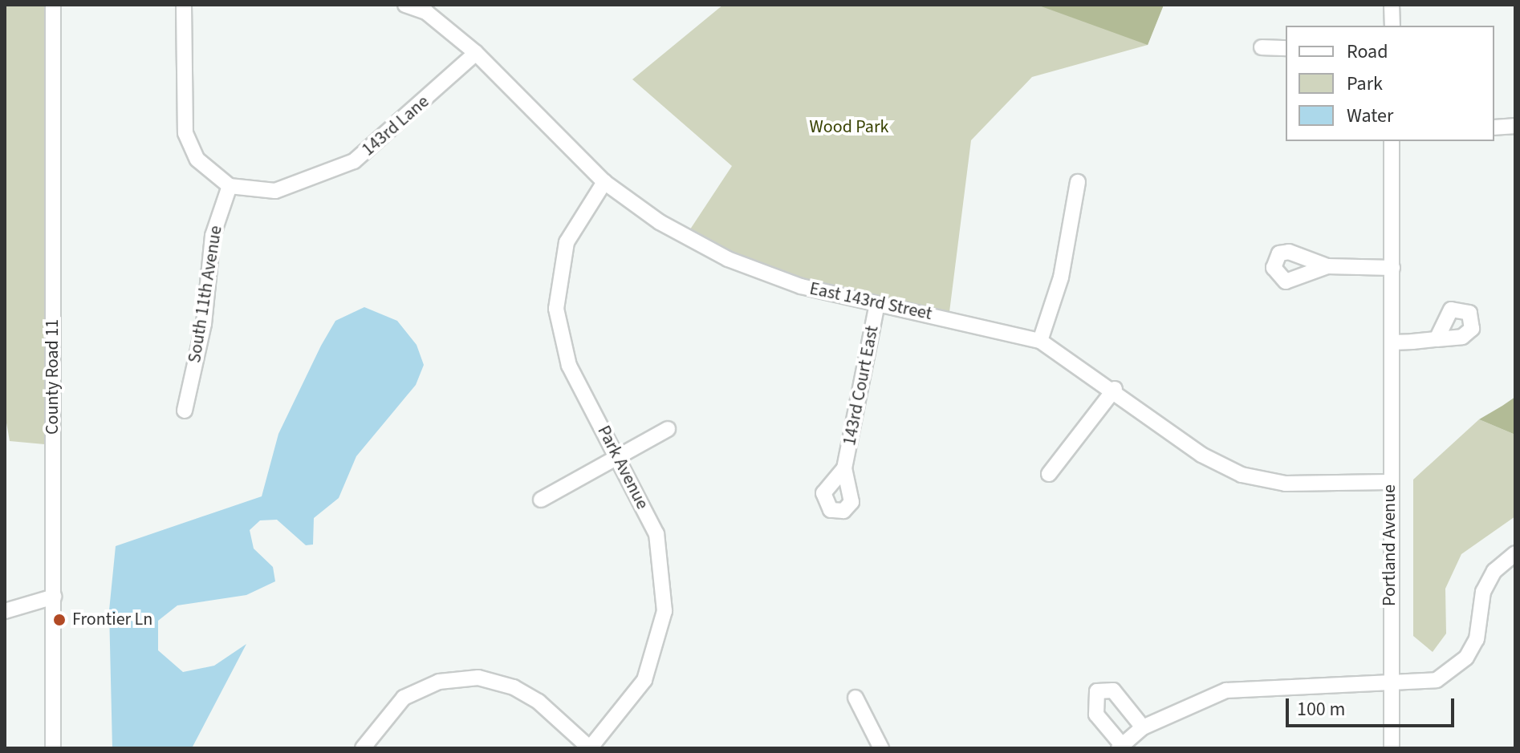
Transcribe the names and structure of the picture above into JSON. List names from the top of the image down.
{
  "streets": {
    "street": [
      "143rd Lane",
      "South 11th Avenue",
      "East 143rd Street",
      "County Road 11",
      "143rd Court East",
      "Park Avenue",
      "Portland Avenue"
    ]
  },
  "crossings": [
    ["143rd Lane", "South 11th Avenue"],
    ["143rd Lane", "East 143rd Street"],
    ["East 143rd Street", "143rd Court East"],
    ["East 143rd Street", "Park Avenue"],
    ["East 143rd Street", "Portland Avenue"]
  ],
  "parks": ["Wood Park"],
  "places": ["Frontier Ln"],
  "legend": ["Road", "Park", "Water"],
  "scale_bar": "100 m"
}
